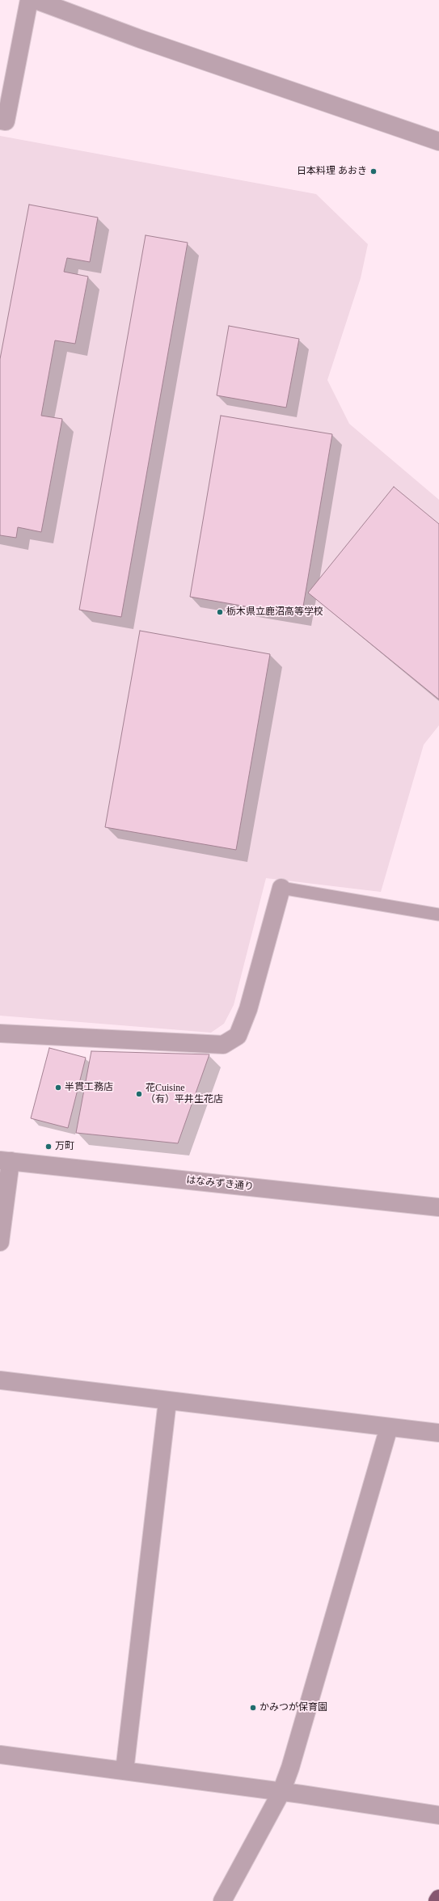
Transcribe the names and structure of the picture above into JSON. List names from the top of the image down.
{
  "streets": {
    "street": ["はなみずき通り"]
  },
  "places": [
    "日本料理 あおき",
    "栃木県立鹿沼高等学校",
    "半貫工務店",
    "花Cuisine （有）平井生花店",
    "万町",
    "かみつが保育園"
  ]
}
